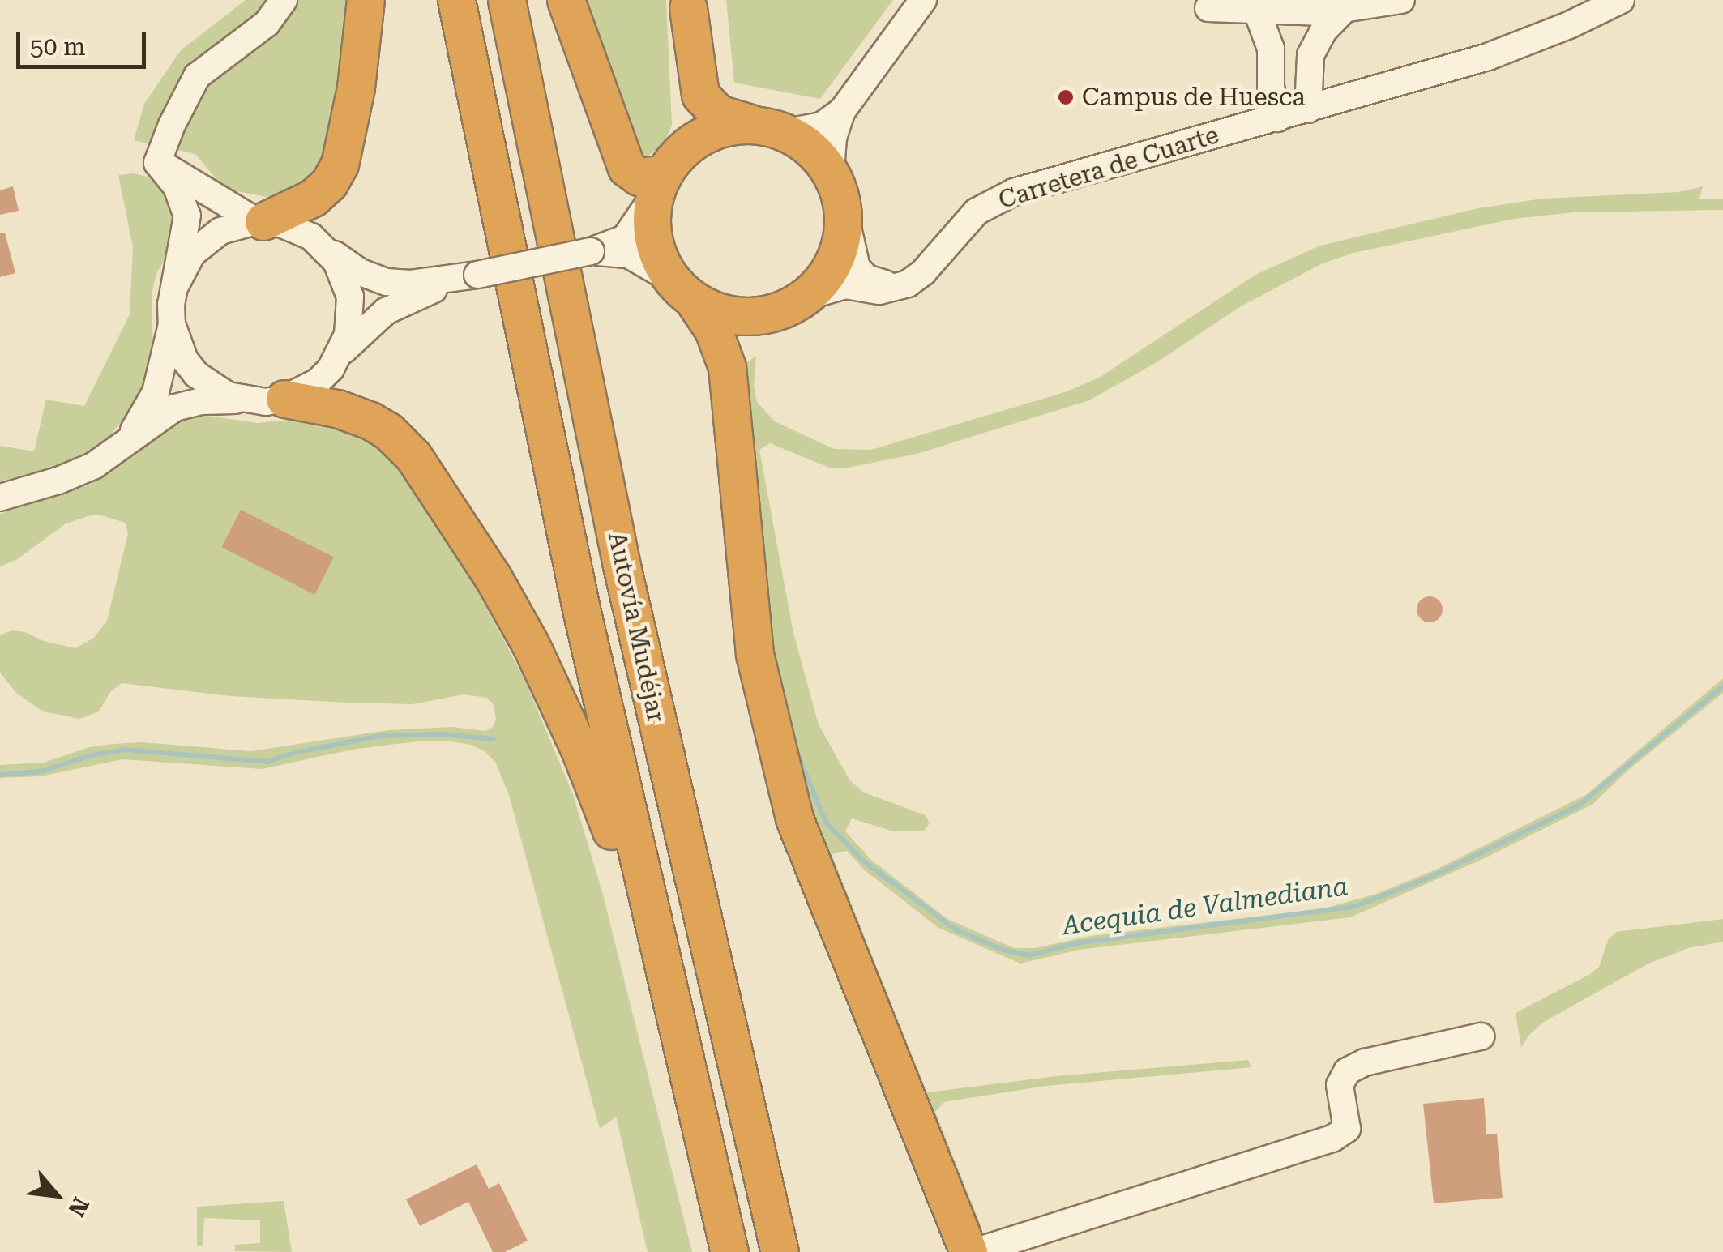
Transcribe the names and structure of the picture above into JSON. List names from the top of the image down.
{
  "streets": {
    "highway": ["Autovía Mudéjar"],
    "street": ["Carretera de Cuarte"]
  },
  "water": ["Acequia de Valmediana"],
  "places": ["Campus de Huesca"],
  "scale_bar": "50 m",
  "north": "bottom right"
}
